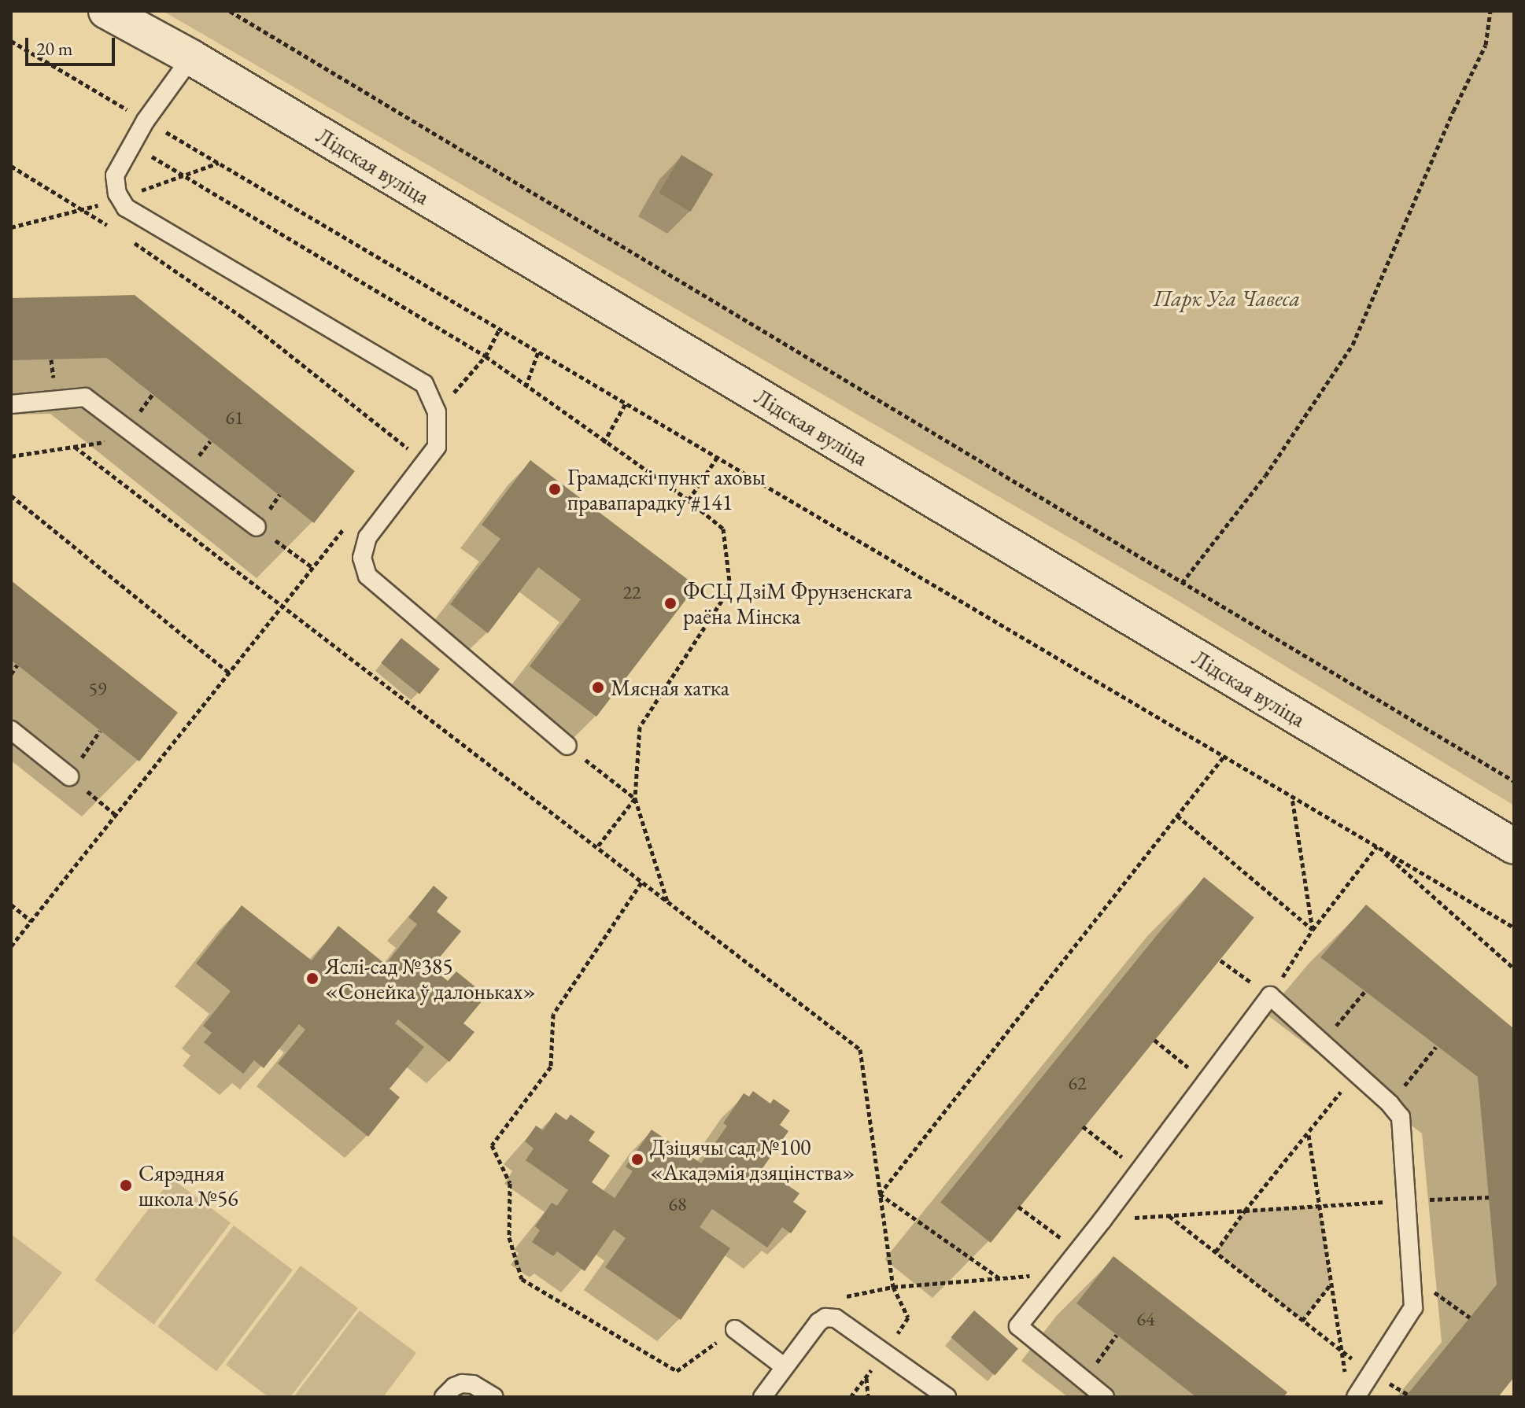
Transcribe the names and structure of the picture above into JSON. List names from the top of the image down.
{
  "streets": {
    "main road": ["Лідская вуліца"]
  },
  "parks": ["Парк Уга Чавеса"],
  "places": [
    "Грамадскі пункт аховы правапарадку #141",
    "ФСЦ ДзіМ Фрунзенскага раёна Мінска",
    "Мясная хатка",
    "Яслі-сад №385 «Сонейка ў далоньках»",
    "Дзіцячы сад №100 «Акадэмія дзяцінства»",
    "Сярэдняя школа №56"
  ],
  "house_numbers": [
    "61",
    "22",
    "59",
    "62",
    "68",
    "64"
  ],
  "scale_bar": "20 m"
}
